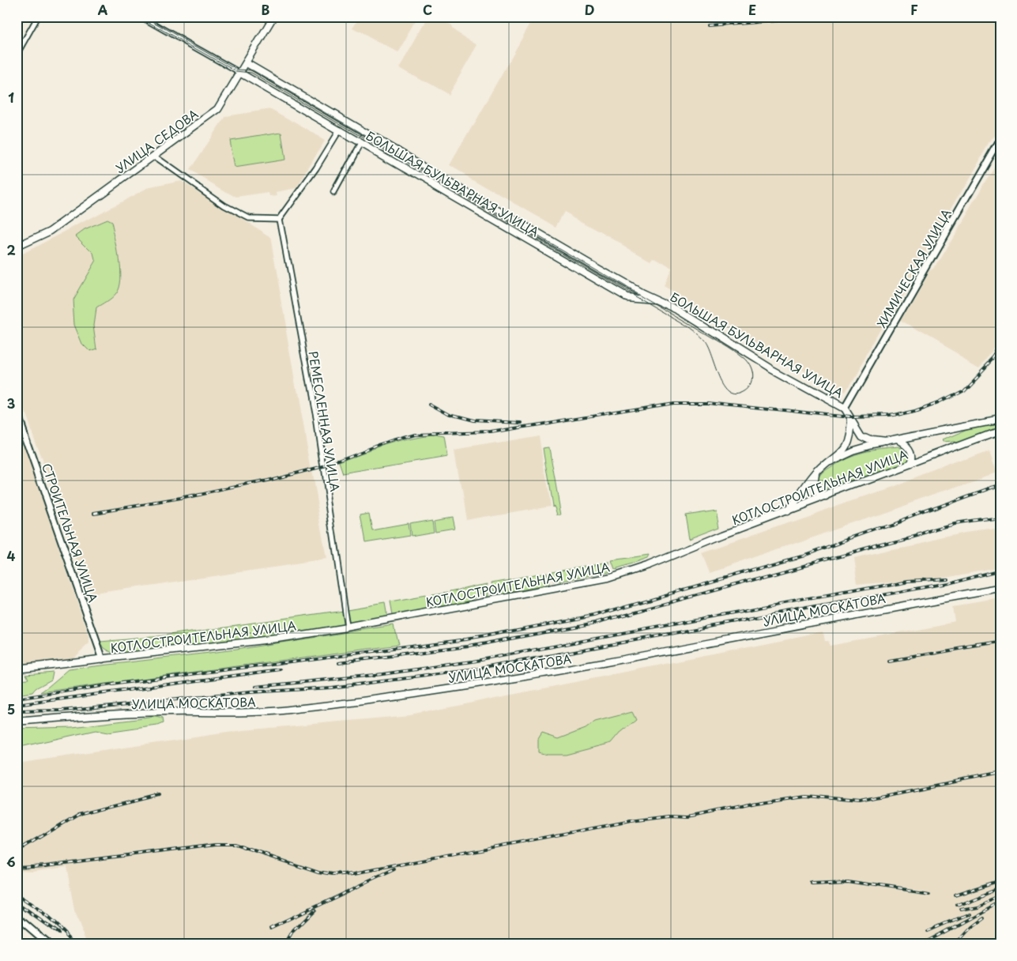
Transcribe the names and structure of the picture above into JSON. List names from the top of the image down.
{
  "streets": {
    "main road": [
      "УЛИЦА СЕДОВА",
      "БОЛЬШАЯ БУЛЬВАРНАЯ УЛИЦА",
      "КОТЛОСТРОИТЕЛЬНАЯ УЛИЦА",
      "УЛИЦА МОСКАТОВА"
    ],
    "street": ["ХИМИЧЕСКАЯ УЛИЦА", "РЕМЕСЛЕННАЯ УЛИЦА", "СТРОИТЕЛЬНАЯ УЛИЦА"]
  },
  "crossings": [
    ["УЛИЦА СЕДОВА", "БОЛЬШАЯ БУЛЬВАРНАЯ УЛИЦА"],
    ["БОЛЬШАЯ БУЛЬВАРНАЯ УЛИЦА", "ХИМИЧЕСКАЯ УЛИЦА"],
    ["РЕМЕСЛЕННАЯ УЛИЦА", "КОТЛОСТРОИТЕЛЬНАЯ УЛИЦА"],
    ["КОТЛОСТРОИТЕЛЬНАЯ УЛИЦА", "СТРОИТЕЛЬНАЯ УЛИЦА"]
  ],
  "grid": {
    "columns": [
      "A",
      "B",
      "C",
      "D",
      "E",
      "F"
    ],
    "rows": [
      "1",
      "2",
      "3",
      "4",
      "5",
      "6"
    ]
  }
}
